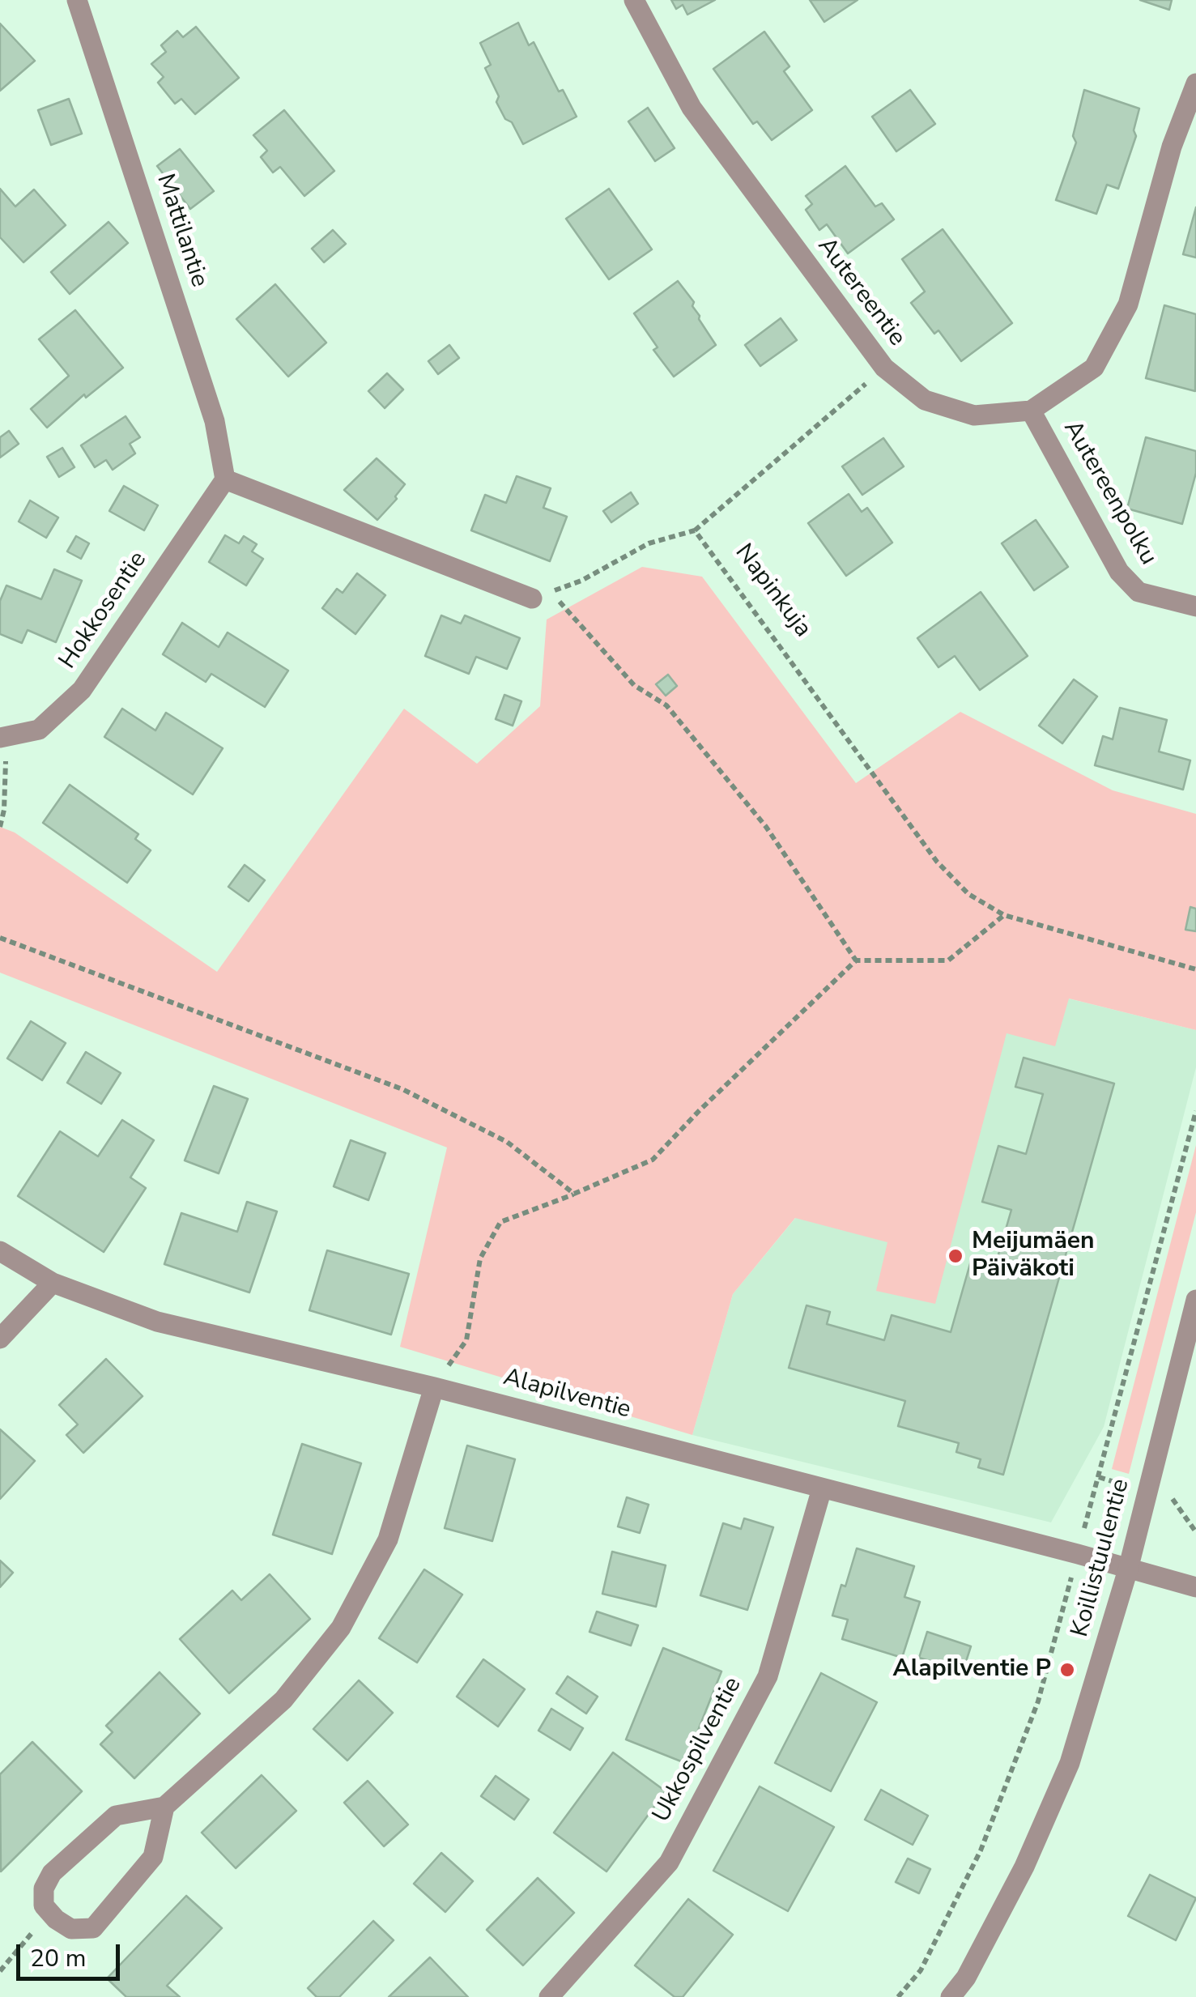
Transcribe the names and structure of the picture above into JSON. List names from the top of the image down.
{
  "streets": {
    "street": [
      "Mattilantie",
      "Autereentie",
      "Autereenpolku",
      "Hokkosentie",
      "Alapilventie",
      "Koillistuulentie",
      "Ukkospilventie"
    ],
    "path": ["Napinkuja"]
  },
  "crossings": [
    ["Mattilantie", "Hokkosentie"],
    ["Autereentie", "Autereenpolku"],
    ["Alapilventie", "Koillistuulentie"],
    ["Alapilventie", "Ukkospilventie"]
  ],
  "places": ["Meijumäen Päiväkoti", "Alapilventie P"],
  "scale_bar": "20 m"
}
